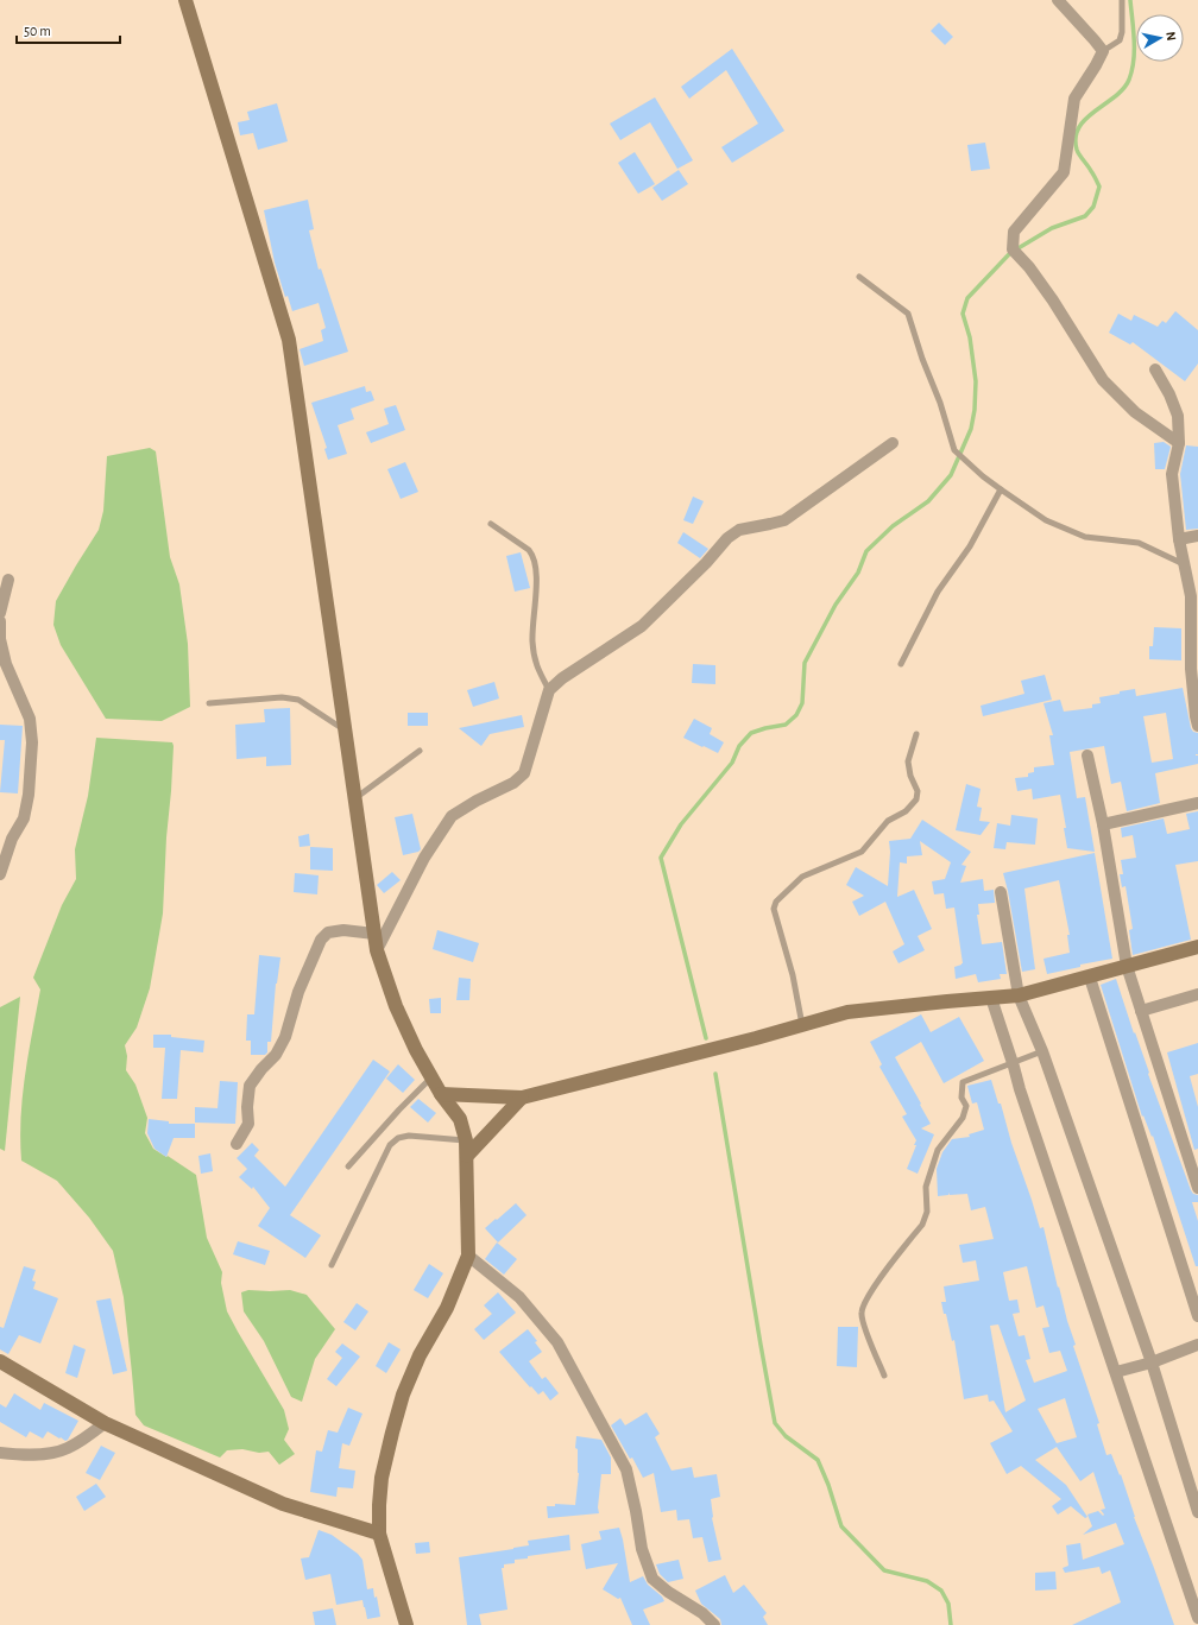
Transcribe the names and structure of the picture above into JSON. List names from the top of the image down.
{
  "scale_bar": "50 m",
  "north": "right"
}
